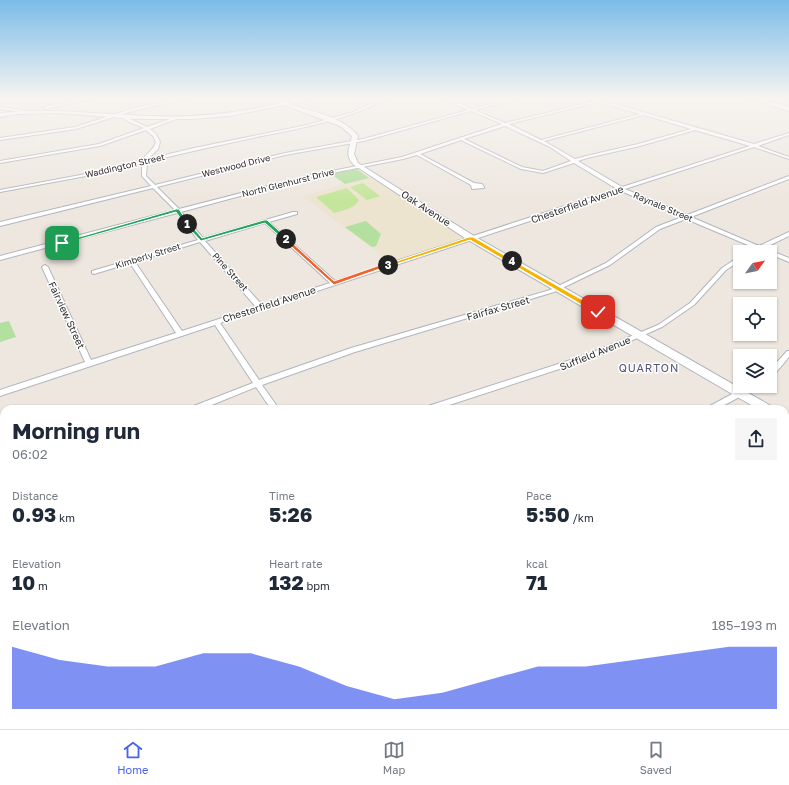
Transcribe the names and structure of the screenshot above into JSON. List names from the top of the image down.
{
  "streets": {
    "street": [
      "Waddington Street",
      "Westwood Drive",
      "North Glenhurst Drive",
      "Chesterfield Avenue",
      "Raynale Street",
      "Oak Avenue",
      "Kimberly Street",
      "Pine Street",
      "Fairfax Street",
      "Fairview Street",
      "Suffield Avenue"
    ]
  },
  "crossings": [
    ["Waddington Street", "Pine Street"],
    ["Westwood Drive", "Oak Avenue"],
    ["Westwood Drive", "Pine Street"],
    ["North Glenhurst Drive", "Oak Avenue"],
    ["North Glenhurst Drive", "Pine Street"],
    ["Chesterfield Avenue", "Raynale Street"],
    ["Chesterfield Avenue", "Oak Avenue"],
    ["Chesterfield Avenue", "Pine Street"],
    ["Chesterfield Avenue", "Fairview Street"],
    ["Raynale Street", "Fairfax Street"],
    ["Oak Avenue", "Fairfax Street"],
    ["Oak Avenue", "Suffield Avenue"],
    ["Kimberly Street", "Pine Street"]
  ],
  "districts": ["QUARTON"],
  "north": "top right",
  "page": {
    "pins": [
      "1",
      "2",
      "4",
      "3"
    ],
    "heading": ["Morning run", "06:02"],
    "stats": [
      ["Distance", "0.93 km"],
      ["Time", "5:26"],
      ["Pace", "5:50 /km"],
      ["Elevation", "10 m"],
      ["Heart rate", "132 bpm"],
      ["kcal", "71"]
    ],
    "chart": ["Elevation", "185–193 m"],
    "tabs": ["Home", "Map", "Saved"]
  }
}
